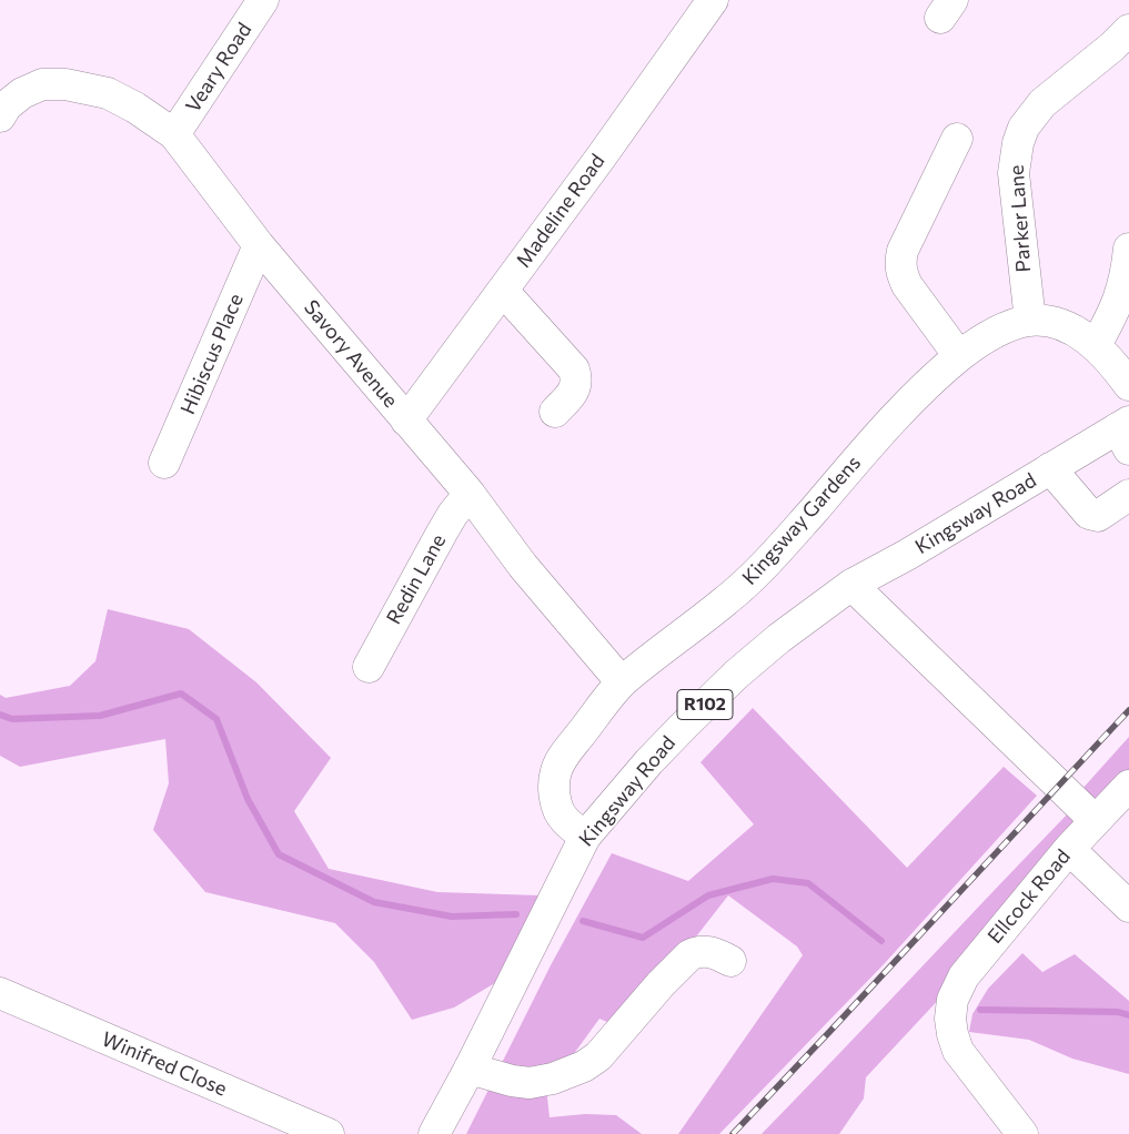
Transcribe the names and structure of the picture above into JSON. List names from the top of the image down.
{
  "streets": {
    "street": [
      "Veary Road",
      "Madeline Road",
      "Parker Lane",
      "Hibiscus Place",
      "Savory Avenue",
      "Kingsway Road",
      "Kingsway Gardens",
      "Redin Lane",
      "R102",
      "Ellcock Road",
      "Winifred Close"
    ]
  },
  "crossings": [
    ["Veary Road", "Savory Avenue"],
    ["Madeline Road", "Savory Avenue"],
    ["Parker Lane", "Kingsway Gardens"],
    ["Hibiscus Place", "Savory Avenue"],
    ["Savory Avenue", "Kingsway Gardens"],
    ["Savory Avenue", "Redin Lane"],
    ["Kingsway Road", "Kingsway Gardens"]
  ]
}
